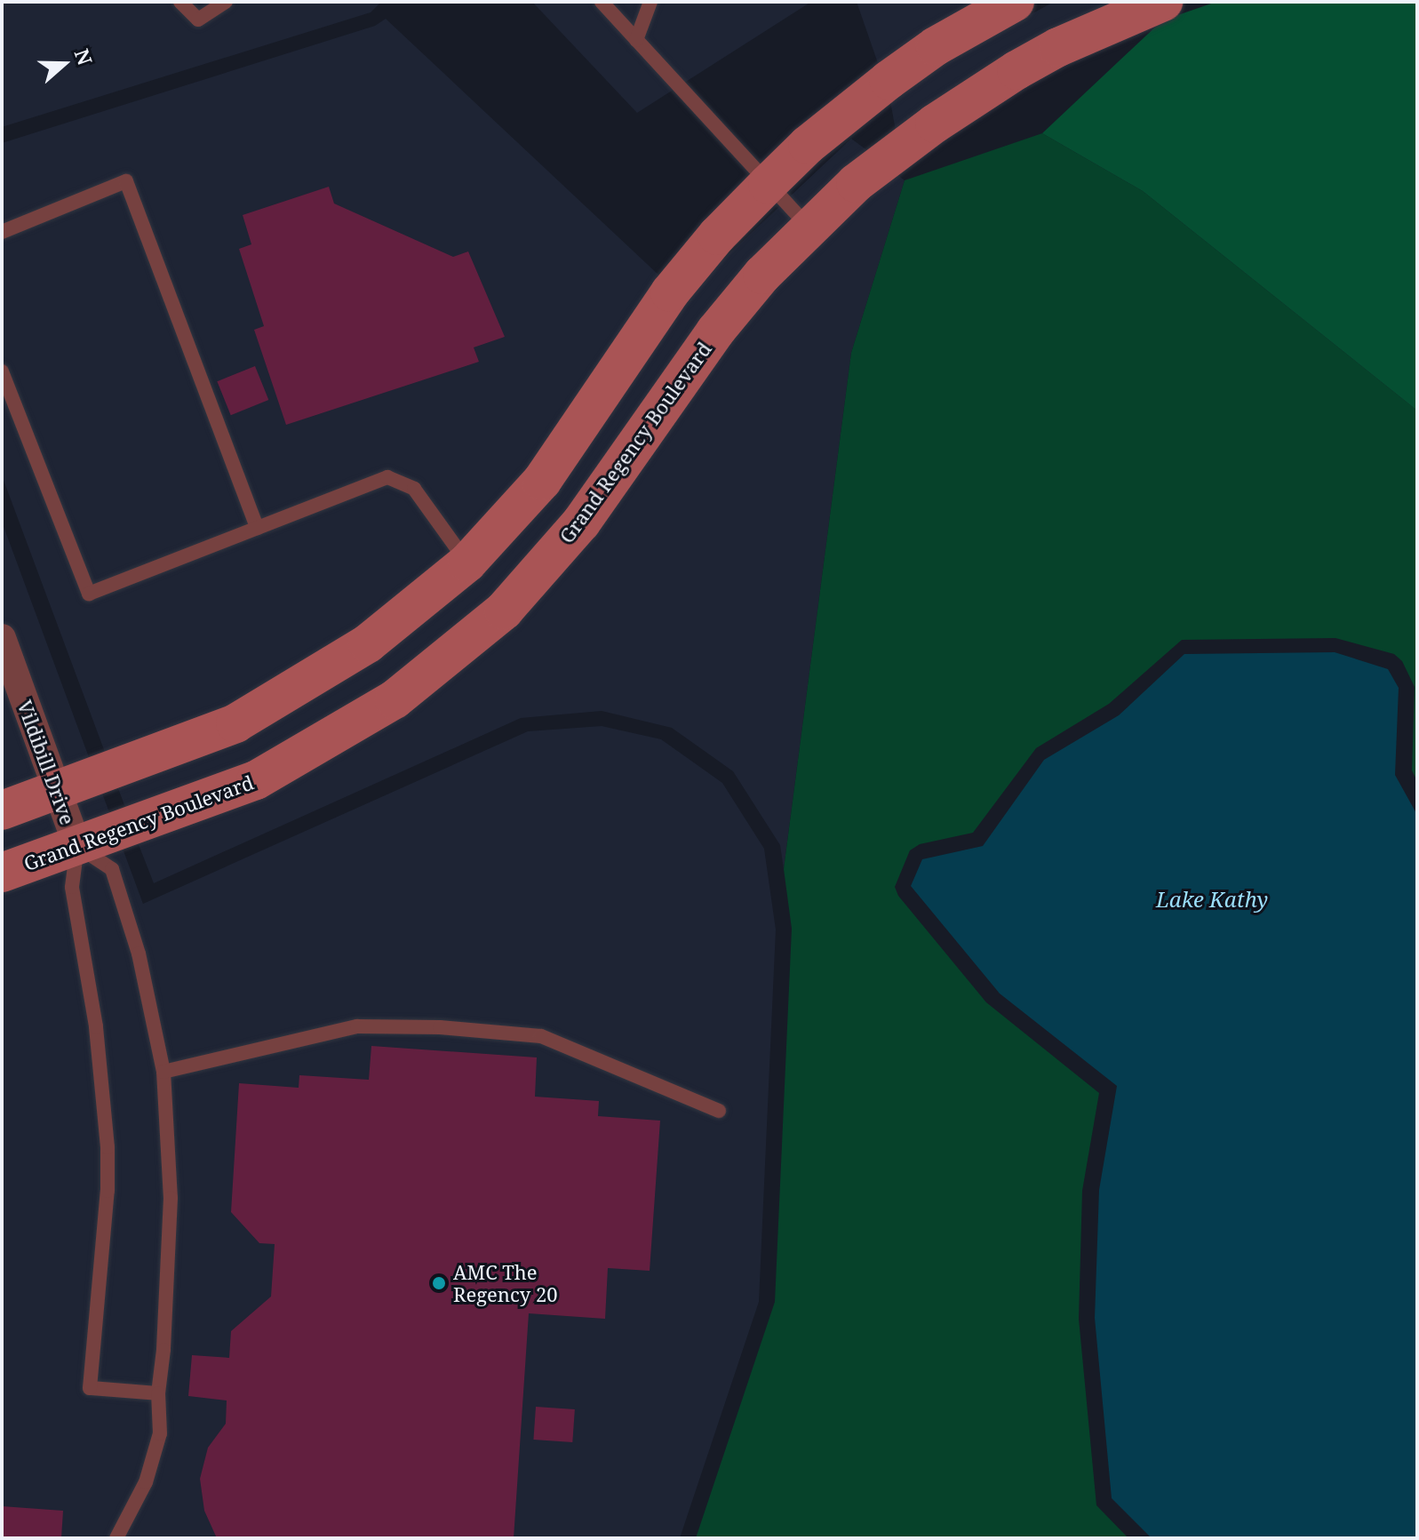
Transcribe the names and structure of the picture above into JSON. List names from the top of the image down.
{
  "streets": {
    "street": ["Grand Regency Boulevard", "Vildibill Drive"]
  },
  "crossings": [
    ["Grand Regency Boulevard", "Vildibill Drive"]
  ],
  "water": ["Lake Kathy"],
  "places": ["AMC The Regency 20"],
  "north": "right"
}
